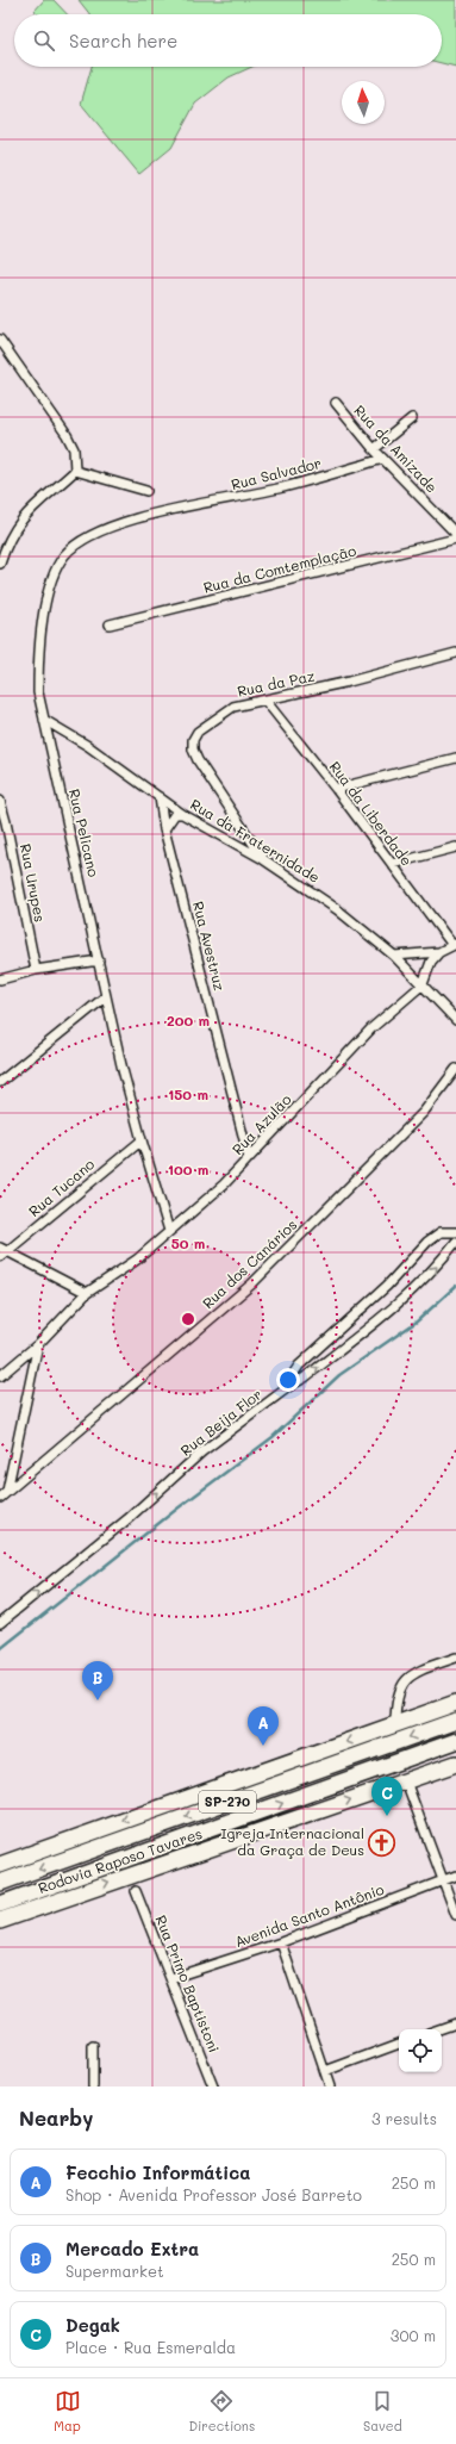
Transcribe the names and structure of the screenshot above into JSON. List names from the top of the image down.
{
  "streets": {
    "highway": ["SP-270", "Rodovia Raposo Tavares"],
    "street": [
      "Rua da Amizade",
      "Rua Salvador",
      "Rua da Comtemplação",
      "Rua da Paz",
      "Rua da Liberdade",
      "Rua Pelicano",
      "Rua da Fraternidade",
      "Rua Urupes",
      "Rua Avestruz",
      "Rua Azulão",
      "Rua Tucano",
      "Rua dos Canários",
      "Rua Beija Flor",
      "Avenida Santo Antônio",
      "Rua Primo Baptistoni"
    ]
  },
  "crossings": [
    ["Rua da Amizade", "Rua Salvador"],
    ["Rua Salvador", "Rua Pelicano"],
    ["Rua da Paz", "Rua da Liberdade"],
    ["Rua da Paz", "Rua da Fraternidade"],
    ["Rua Pelicano", "Rua da Fraternidade"],
    ["Rua Pelicano", "Rua Azulão"],
    ["Rua Pelicano", "Rua Tucano"],
    ["Rua da Fraternidade", "Rua Avestruz"],
    ["Rua da Fraternidade", "Rua Azulão"],
    ["Rua Avestruz", "Rua Azulão"],
    ["Avenida Santo Antônio", "Rua Primo Baptistoni"]
  ],
  "places": {
    "church": ["Igreja Internacional da Graça de Deus"]
  },
  "north": "top",
  "page": {
    "search": "Search here",
    "pins": ["B", "A", "C"],
    "heading": ["Nearby", "3 results"],
    "list": [
      {
        "mark": "A",
        "name": "Fecchio Informática",
        "note": "Shop · Avenida Professor José Barreto",
        "value": "250 m"
      },
      {
        "mark": "B",
        "name": "Mercado Extra",
        "note": "Supermarket",
        "value": "250 m"
      },
      {
        "mark": "C",
        "name": "Degak",
        "note": "Place · Rua Esmeralda",
        "value": "300 m"
      }
    ],
    "nav": ["Map", "Directions", "Saved"]
  },
  "rings": [
    "200 m",
    "150 m",
    "100 m",
    "50 m"
  ]
}
